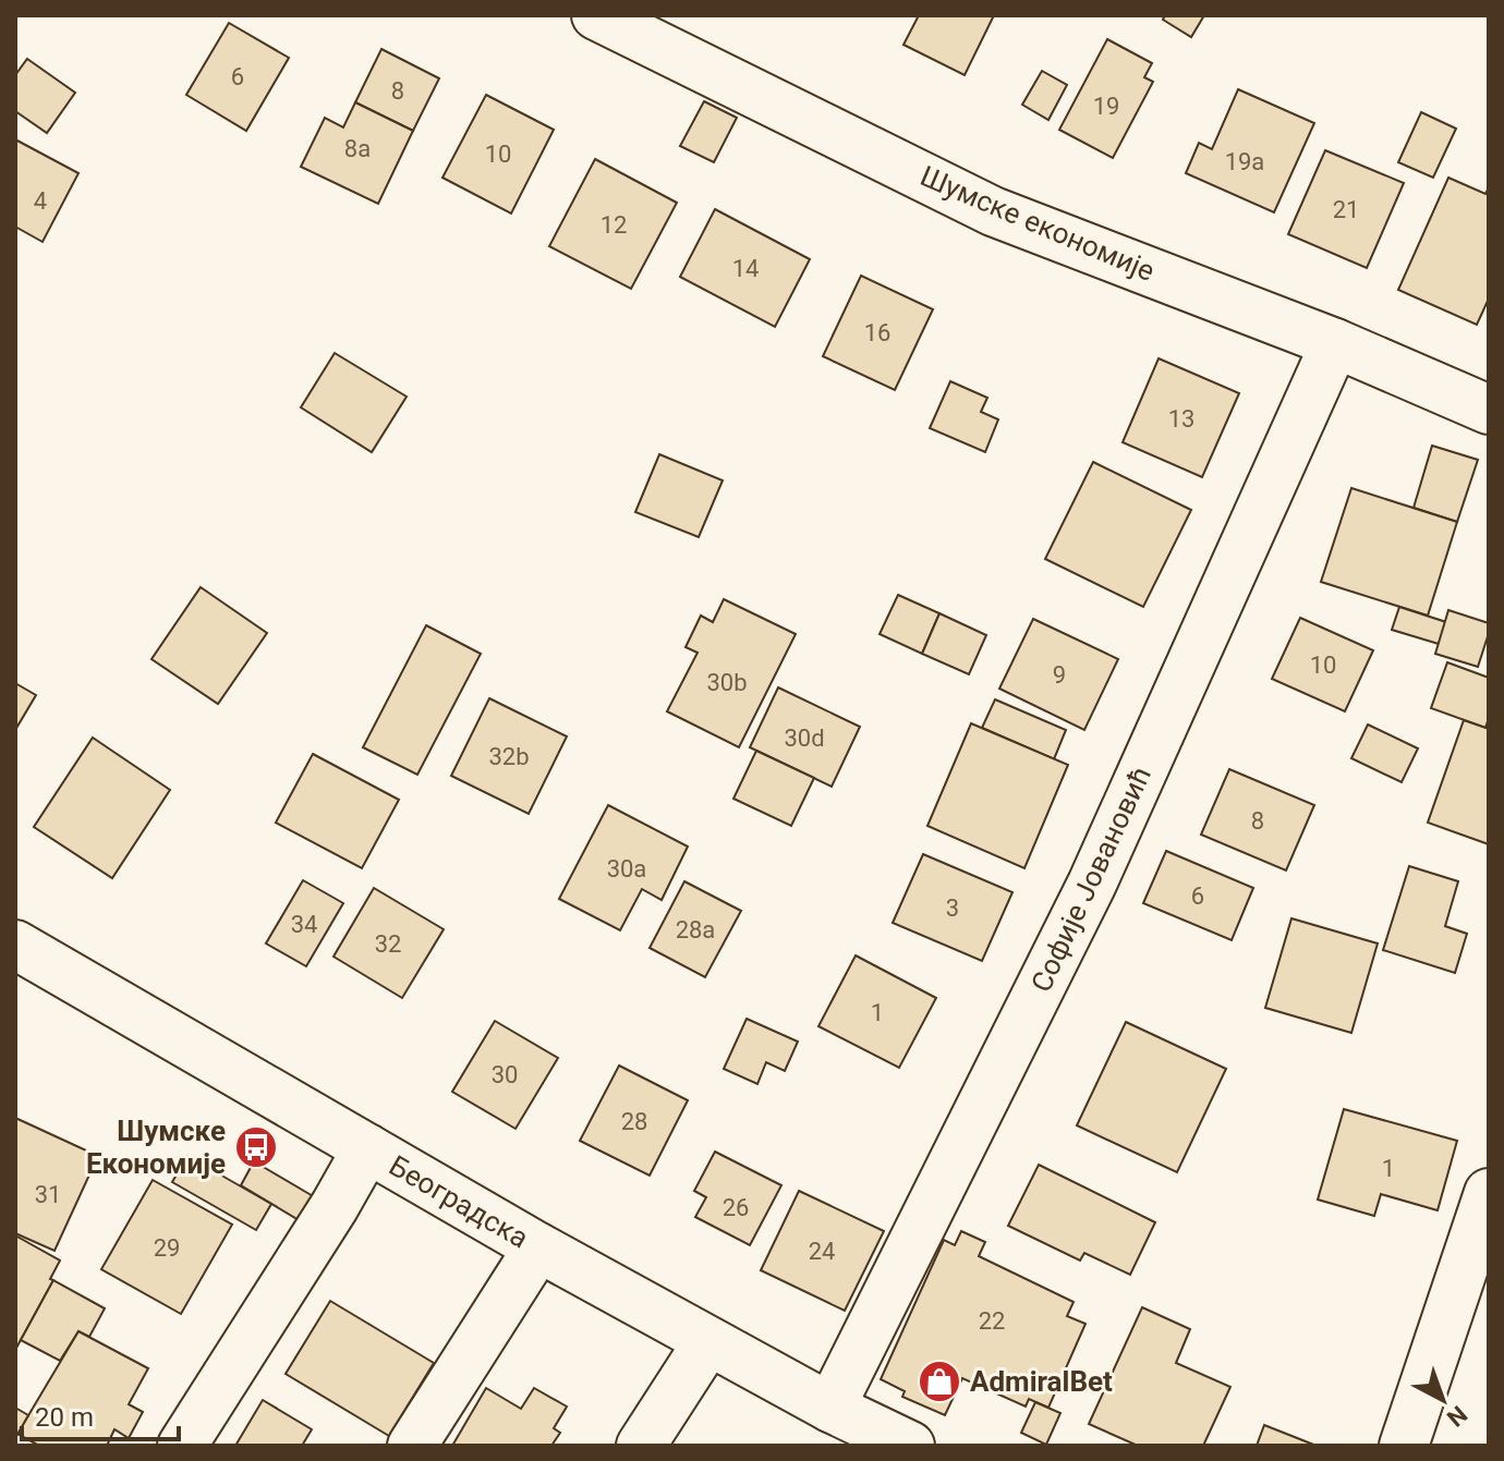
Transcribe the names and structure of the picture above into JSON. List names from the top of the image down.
{
  "streets": {
    "street": ["Шумске економије", "Софије Јовановић", "Београдска"]
  },
  "crossings": [
    ["Шумске економије", "Софије Јовановић"],
    ["Софије Јовановић", "Београдска"]
  ],
  "places": {
    "bus stop": ["Шумске Економије"],
    "shop": ["AdmiralBet"]
  },
  "house_numbers": [
    "6",
    "8",
    "19",
    "8a",
    "10",
    "19a",
    "4",
    "21",
    "12",
    "14",
    "16",
    "13",
    "10",
    "9",
    "30b",
    "30d",
    "32b",
    "8",
    "30a",
    "6",
    "3",
    "34",
    "28a",
    "32",
    "1",
    "30",
    "28",
    "1",
    "31",
    "26",
    "29",
    "24",
    "22"
  ],
  "scale_bar": "20 m",
  "north": "bottom right"
}
